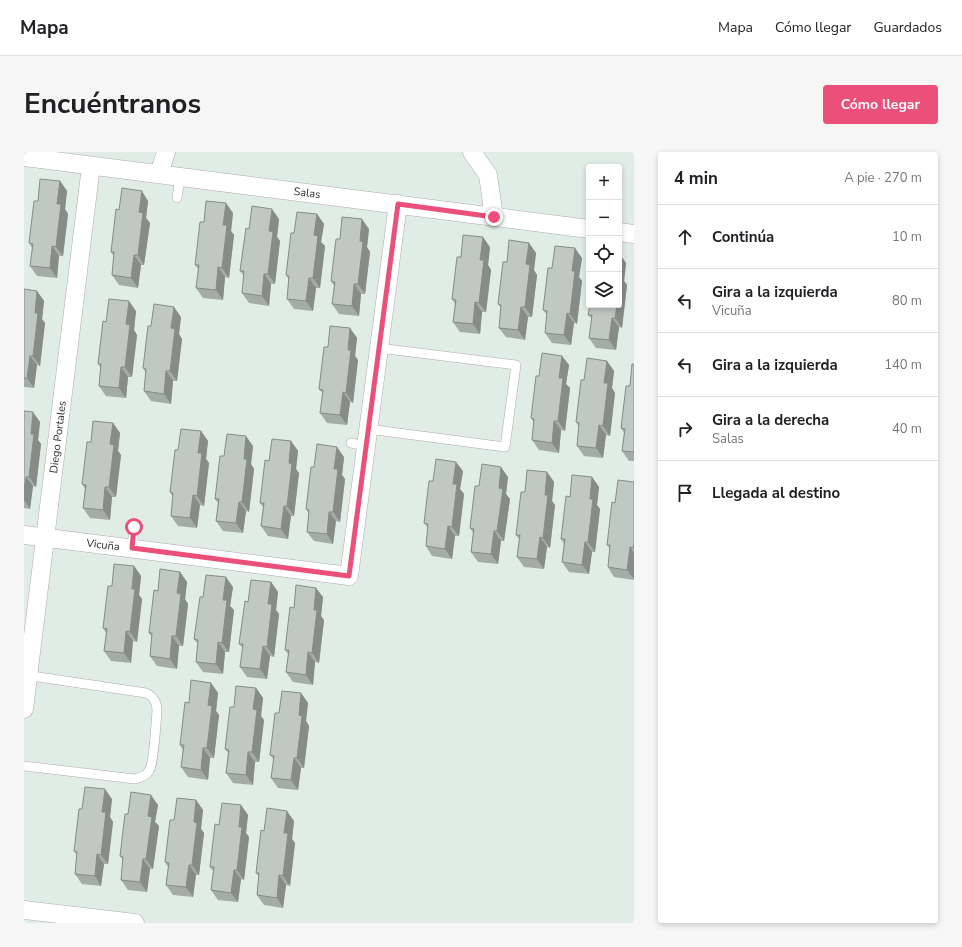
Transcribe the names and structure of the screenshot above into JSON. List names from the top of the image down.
{
  "streets": {
    "street": ["Salas", "Diego Portales", "Vicuña"]
  },
  "crossings": [
    ["Salas", "Diego Portales"],
    ["Diego Portales", "Vicuña"]
  ],
  "page": {
    "header": "Mapa",
    "nav": ["Mapa", "Cómo llegar", "Guardados"],
    "title": "Encuéntranos",
    "buttons": "Cómo llegar",
    "heading": ["4 min", "A pie · 270 m"],
    "map_buttons": ["+", "−"],
    "list": [
      ["Continúa", "10 m"],
      ["Gira a la izquierda", "Vicuña", "80 m"],
      ["Gira a la izquierda", "140 m"],
      ["Gira a la derecha", "Salas", "40 m"],
      "Llegada al destino"
    ]
  }
}
